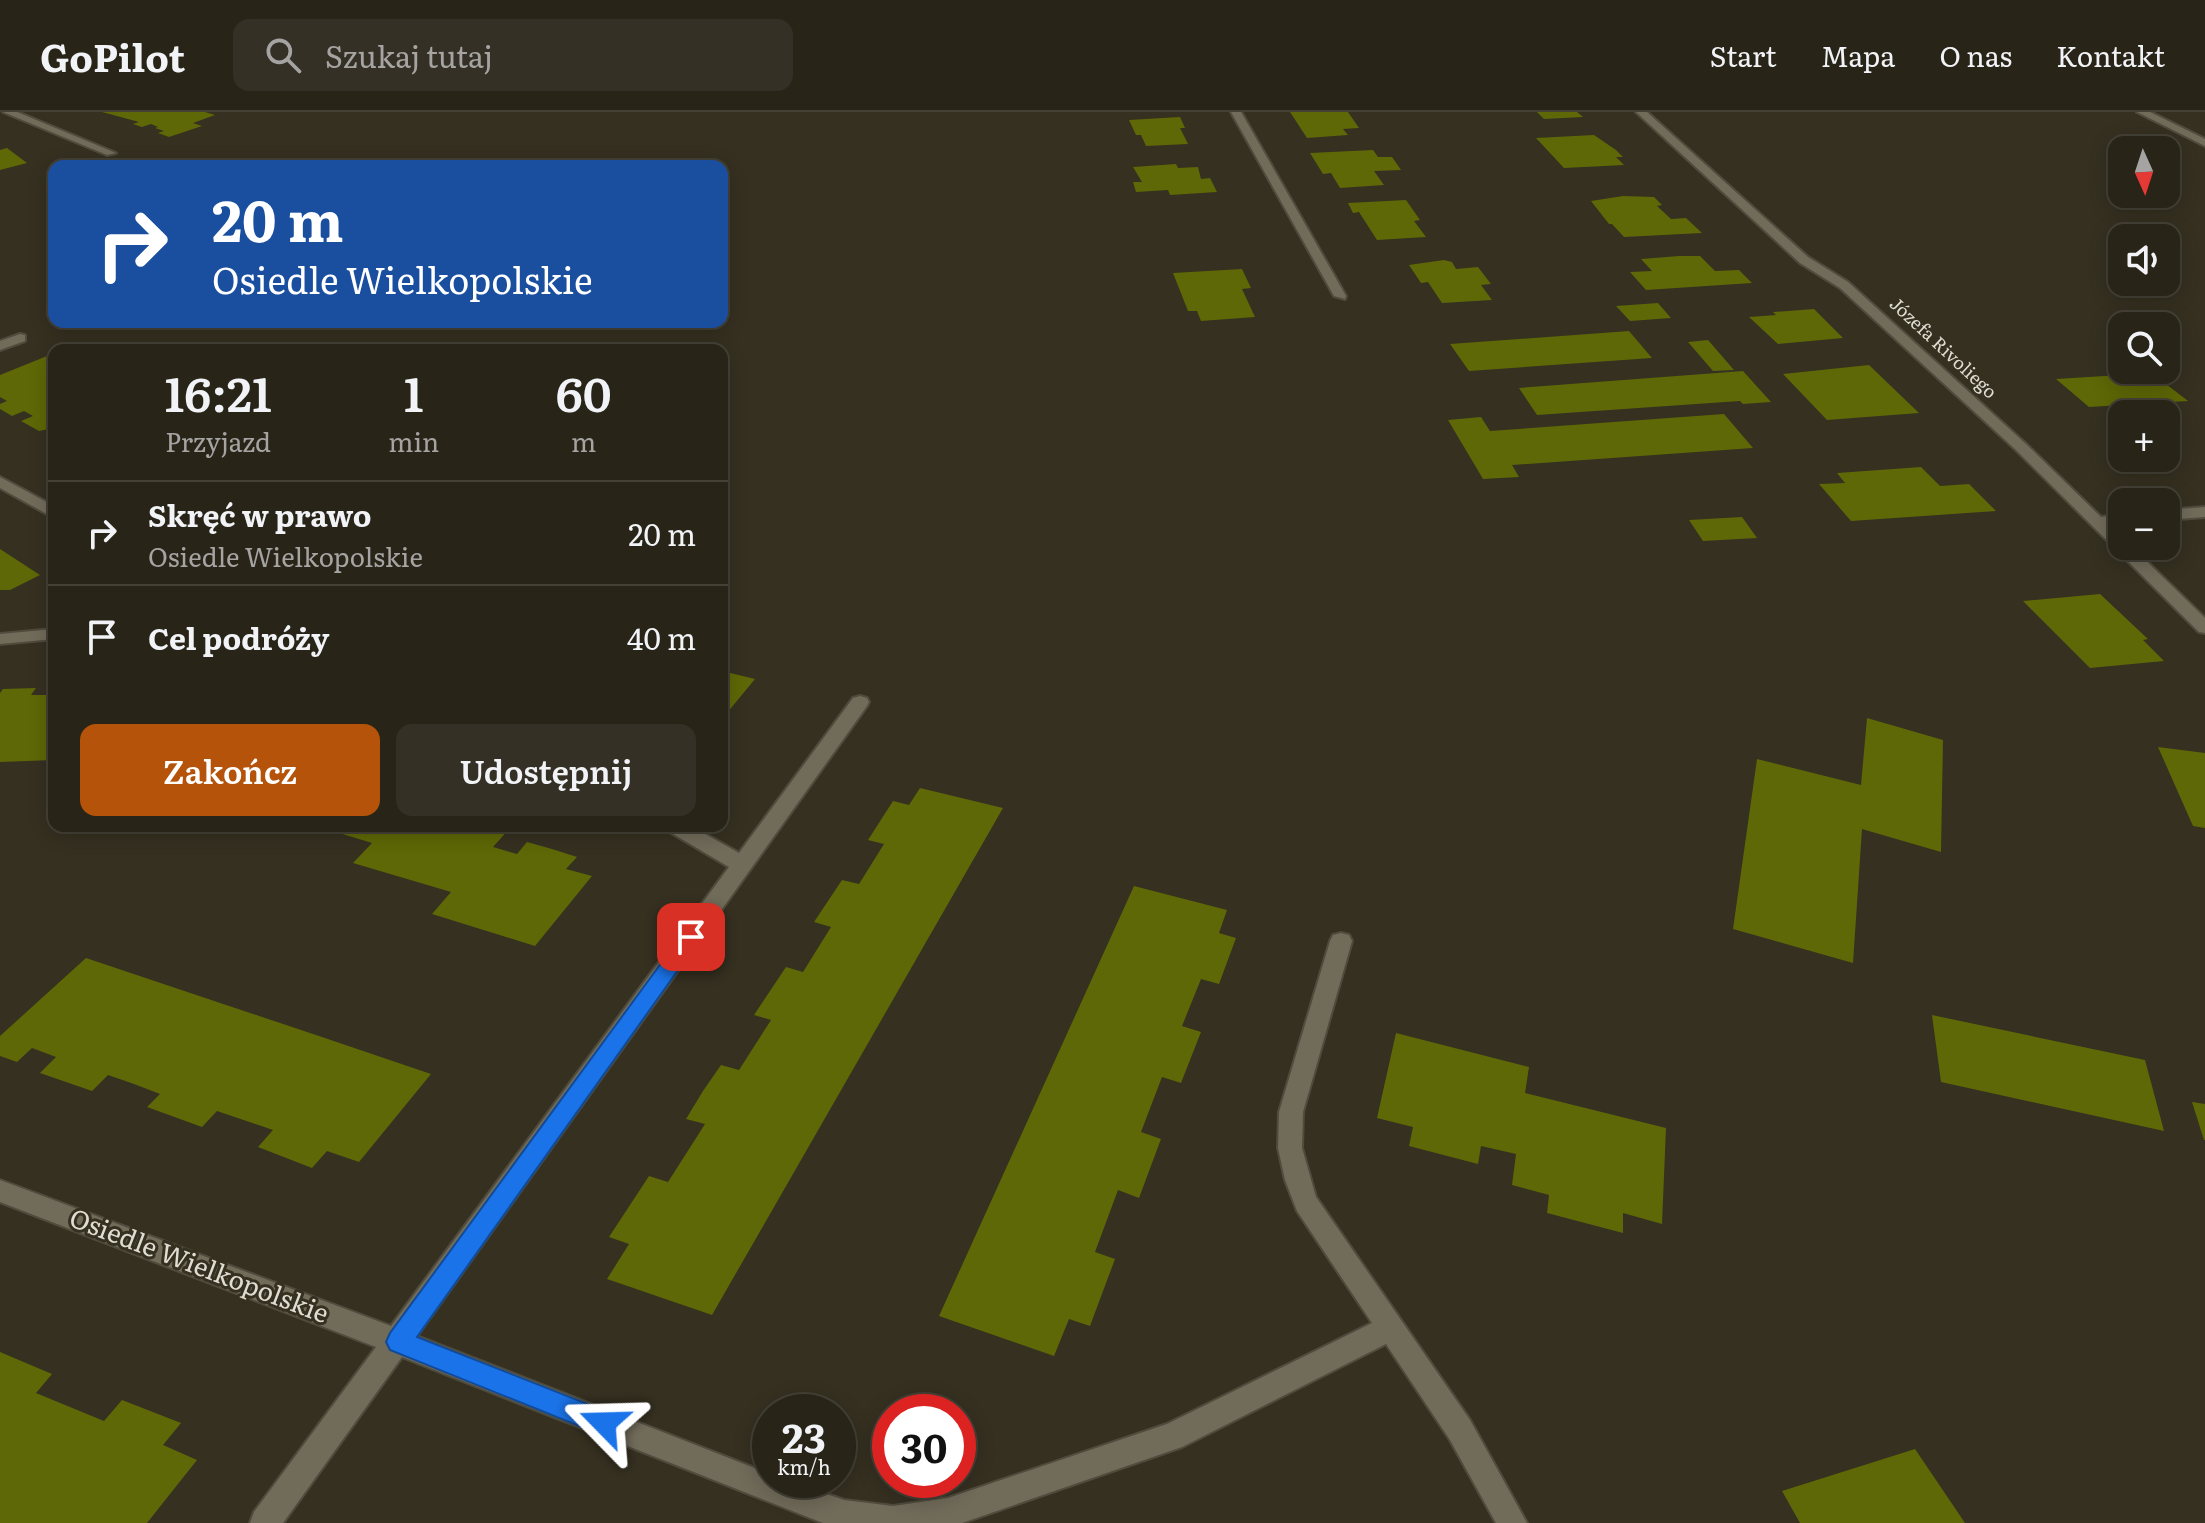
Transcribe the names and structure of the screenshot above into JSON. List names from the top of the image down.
{
  "streets": {
    "street": ["Józefa Rivoliego", "Osiedle Wielkopolskie"]
  },
  "north": "bottom",
  "page": {
    "header": "GoPilot",
    "search": "Szukaj tutaj",
    "nav": [
      "Start",
      "Mapa",
      "O nas",
      "Kontakt"
    ],
    "map_buttons": ["+", "−"],
    "turn": ["20 m", "Osiedle Wielkopolskie"],
    "eta": [
      "16:21",
      "Przyjazd",
      "1",
      "min",
      "60",
      "m"
    ],
    "list": [
      {
        "name": "Skręć w prawo",
        "note": "Osiedle Wielkopolskie",
        "value": "20 m"
      },
      {
        "name": "Cel podróży",
        "value": "40 m"
      }
    ],
    "buttons": ["Zakończ", "Udostępnij"],
    "speed": "23 km/h",
    "limit": "30"
  }
}
